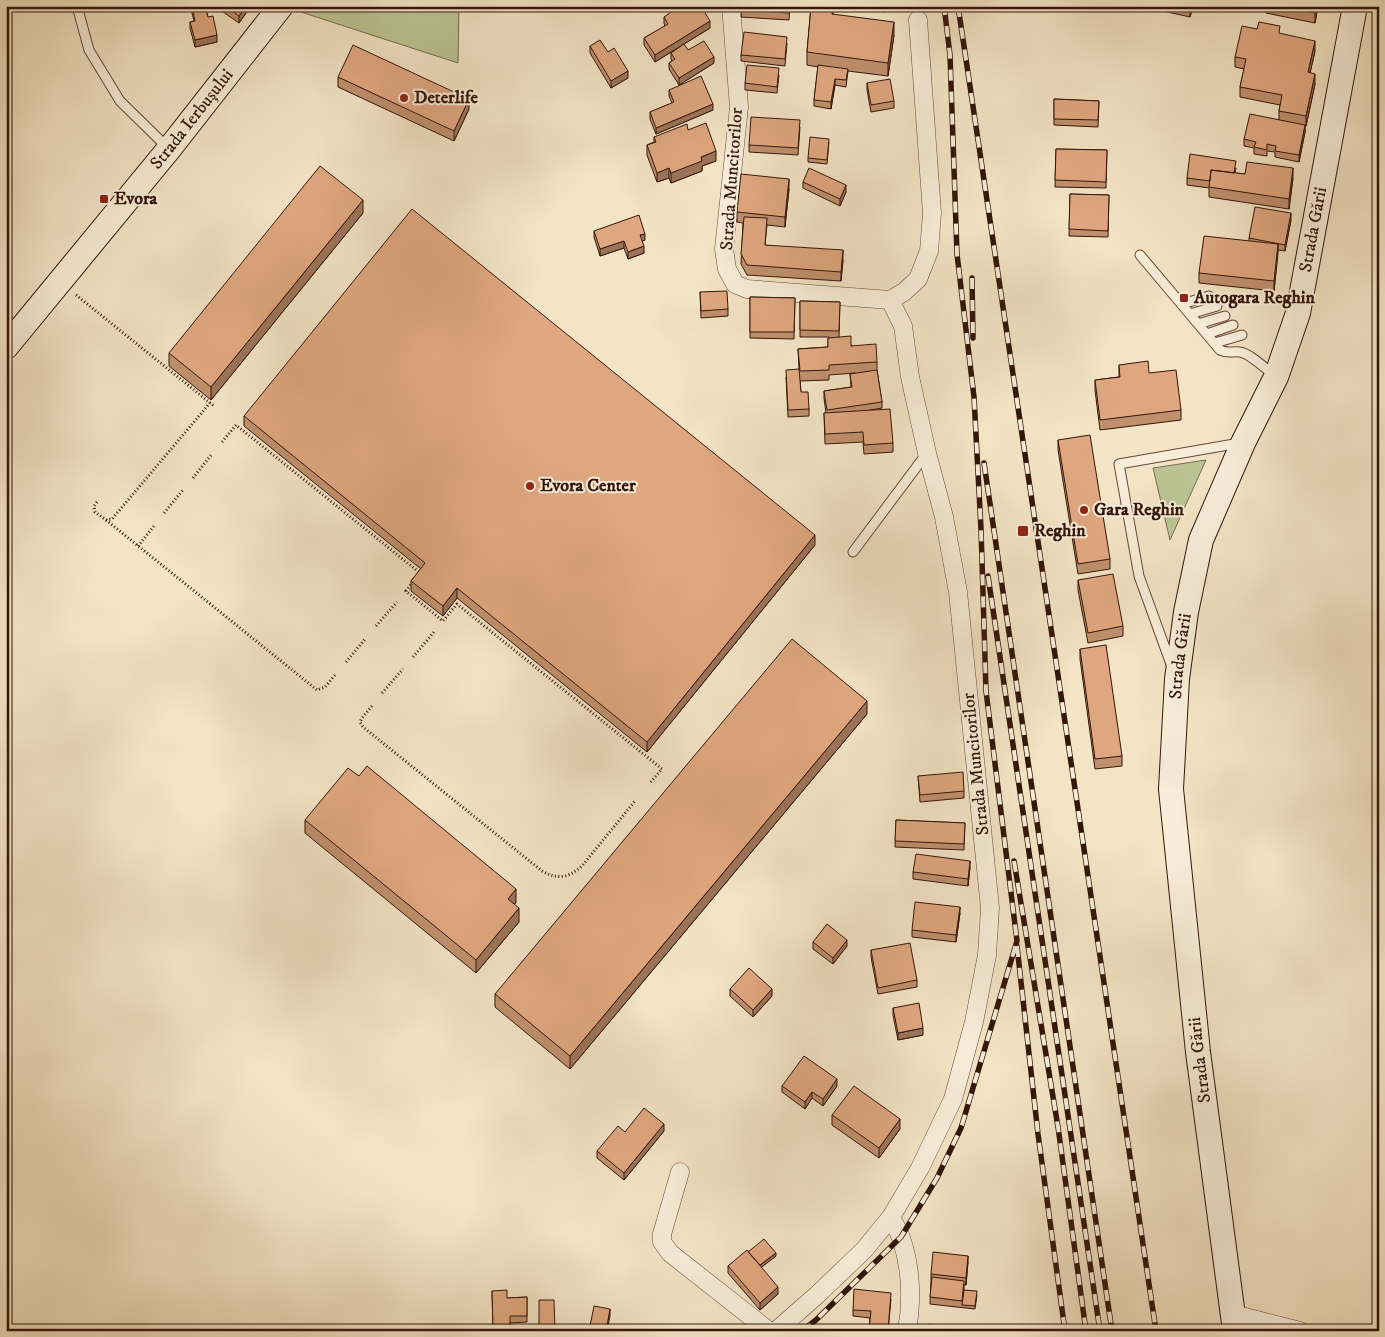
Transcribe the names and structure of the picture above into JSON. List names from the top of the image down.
{
  "streets": {
    "main road": ["Strada Ierbușului", "Strada Gării"],
    "street": ["Strada Muncitorilor"]
  },
  "places": {
    "other": ["Deterlife", "Evora Center", "Gara Reghin"],
    "transit": ["Evora", "Autogara Reghin", "Reghin"]
  }
}
